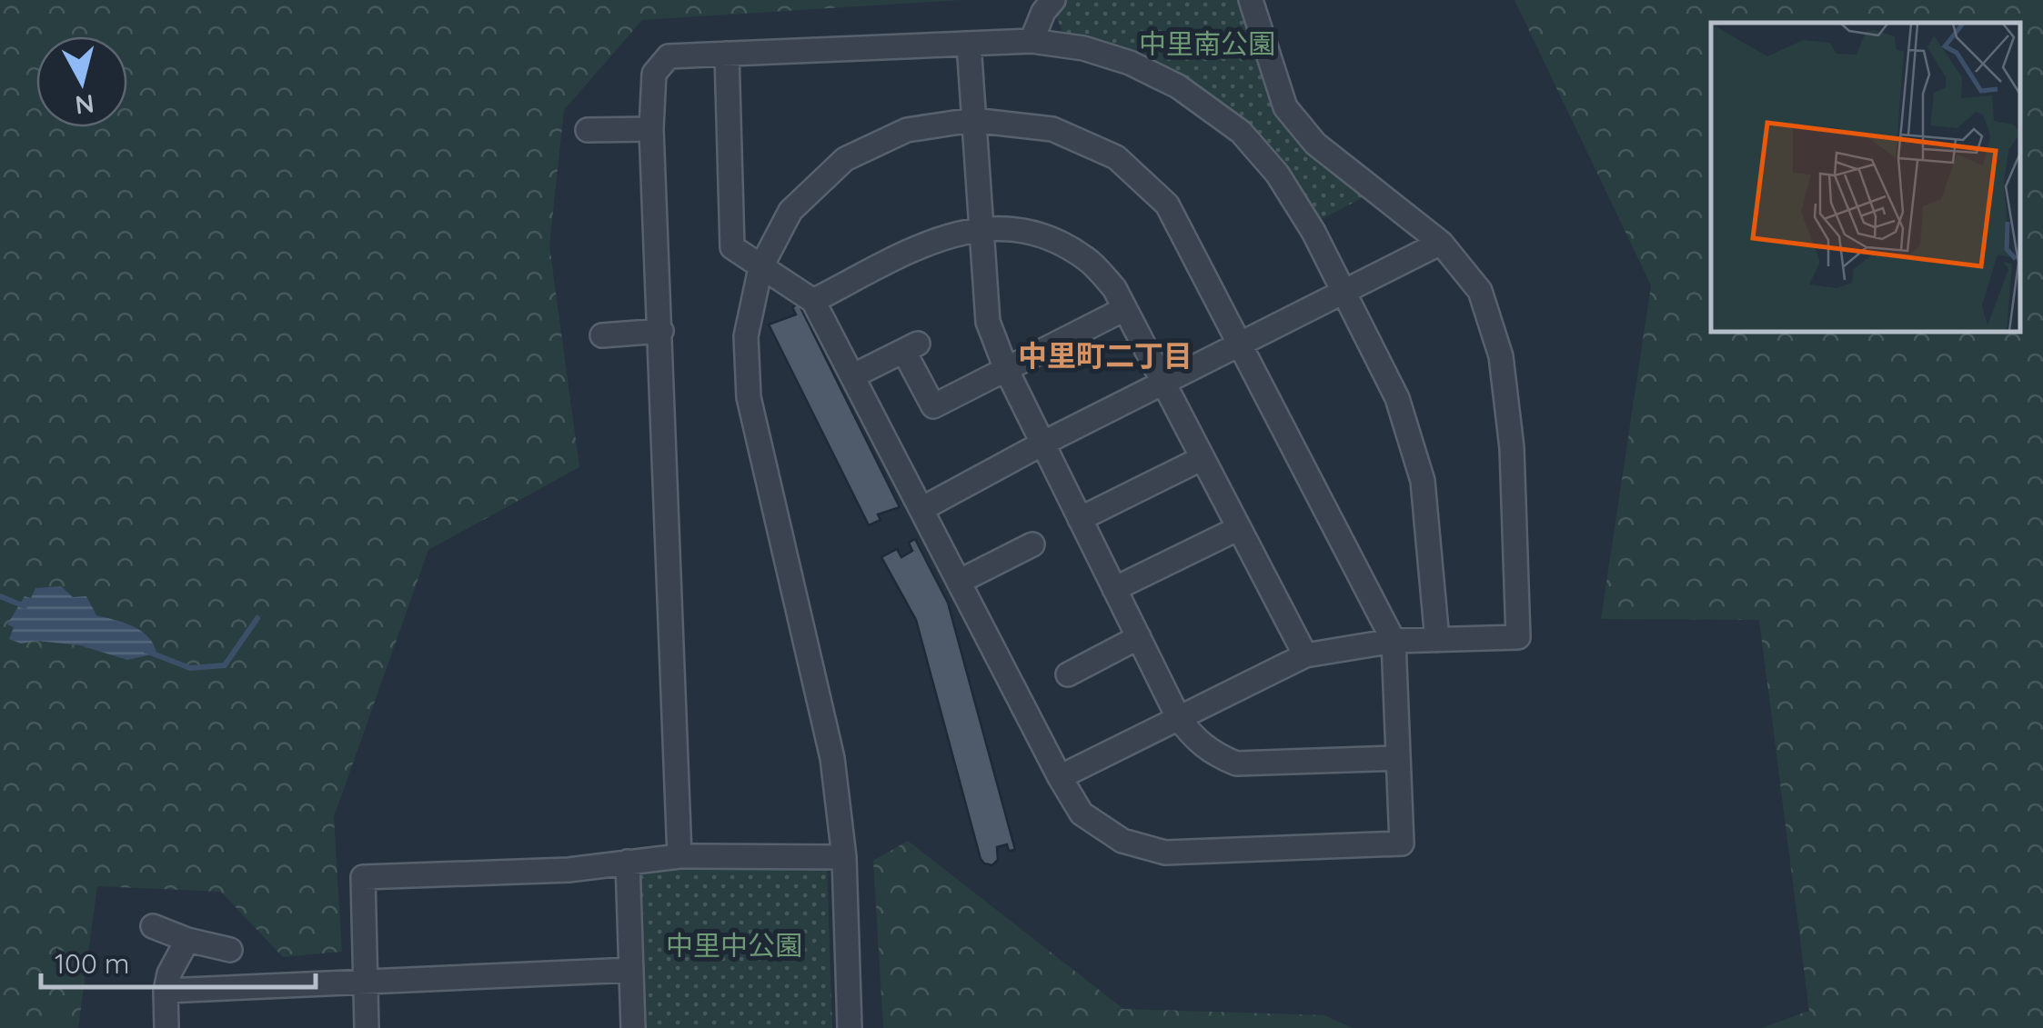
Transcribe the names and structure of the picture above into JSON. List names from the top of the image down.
{
  "districts": ["中里町二丁目"],
  "parks": ["中里南公園", "中里中公園"],
  "scale_bar": "100 m",
  "north": "bottom"
}
